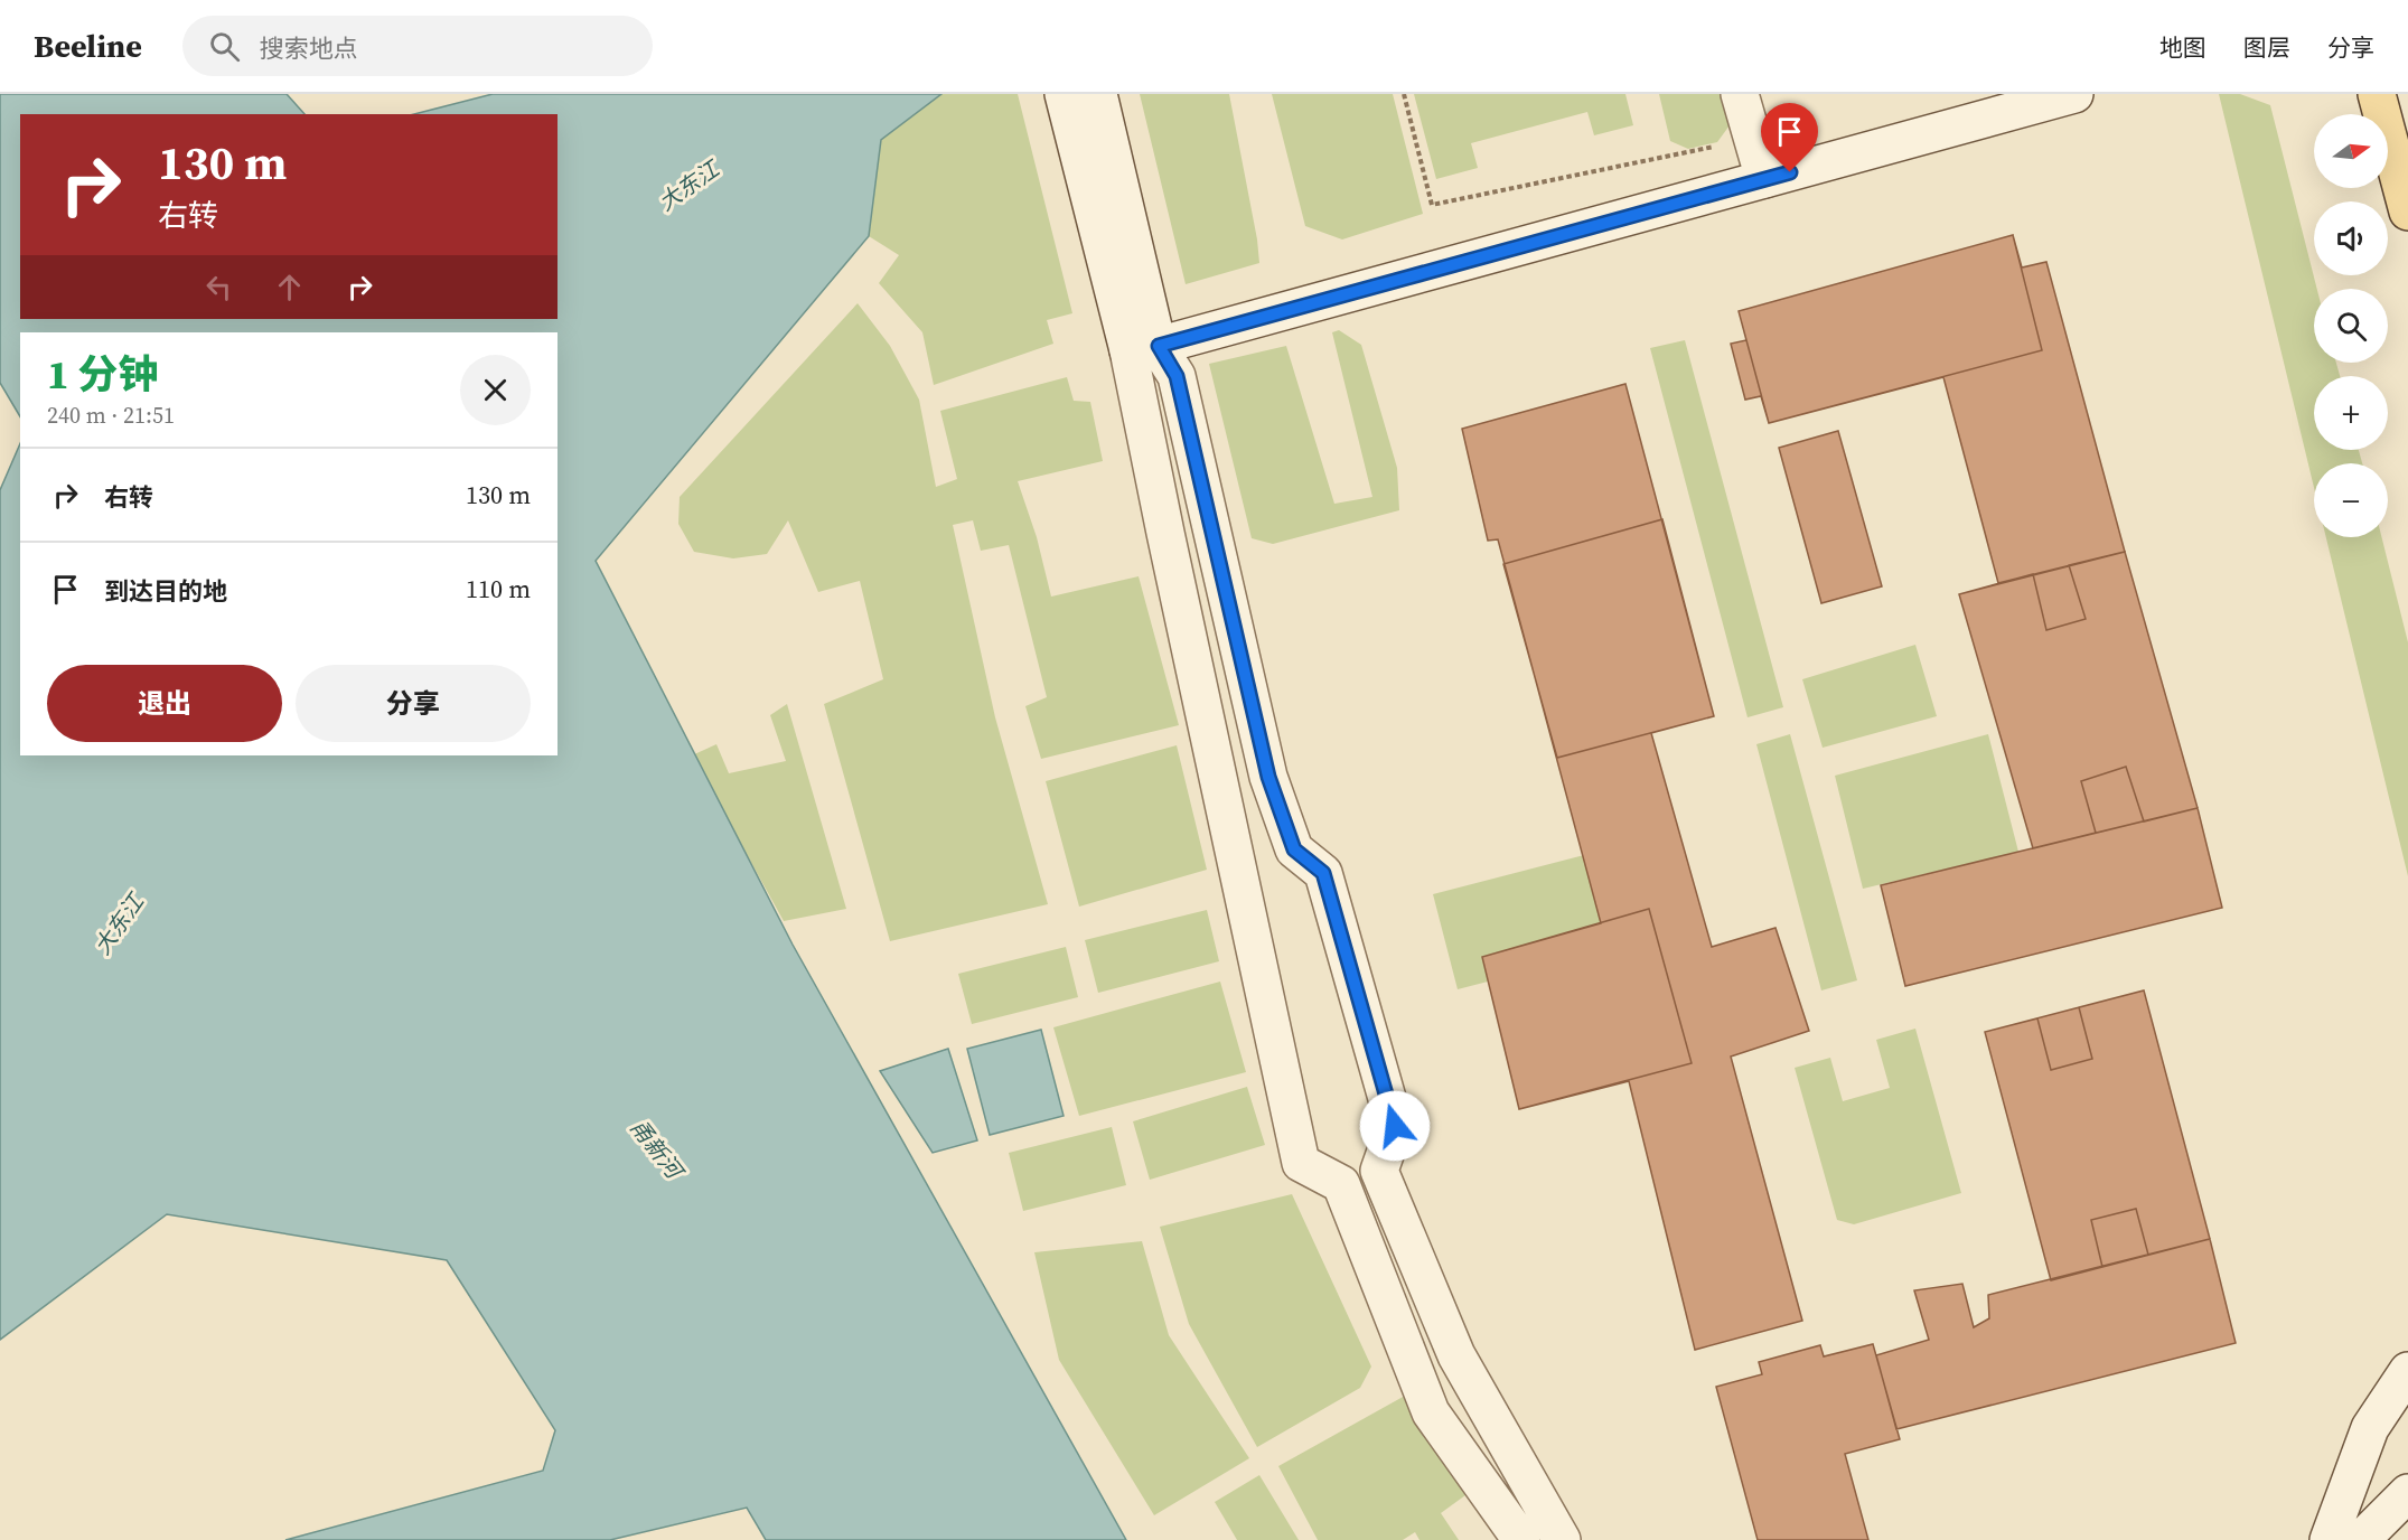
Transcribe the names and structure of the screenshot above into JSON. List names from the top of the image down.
{
  "water": ["大东江", "甬新河"],
  "north": "right",
  "page": {
    "header": "Beeline",
    "search": "搜索地点",
    "nav": ["地图", "图层", "分享"],
    "map_buttons": ["+", "−"],
    "turn": ["130 m", "右转"],
    "heading": ["1 分钟", "240 m · 21:51"],
    "list": [
      {
        "name": "右转",
        "value": "130 m"
      },
      {
        "name": "到达目的地",
        "value": "110 m"
      }
    ],
    "buttons": ["退出", "分享"]
  }
}
